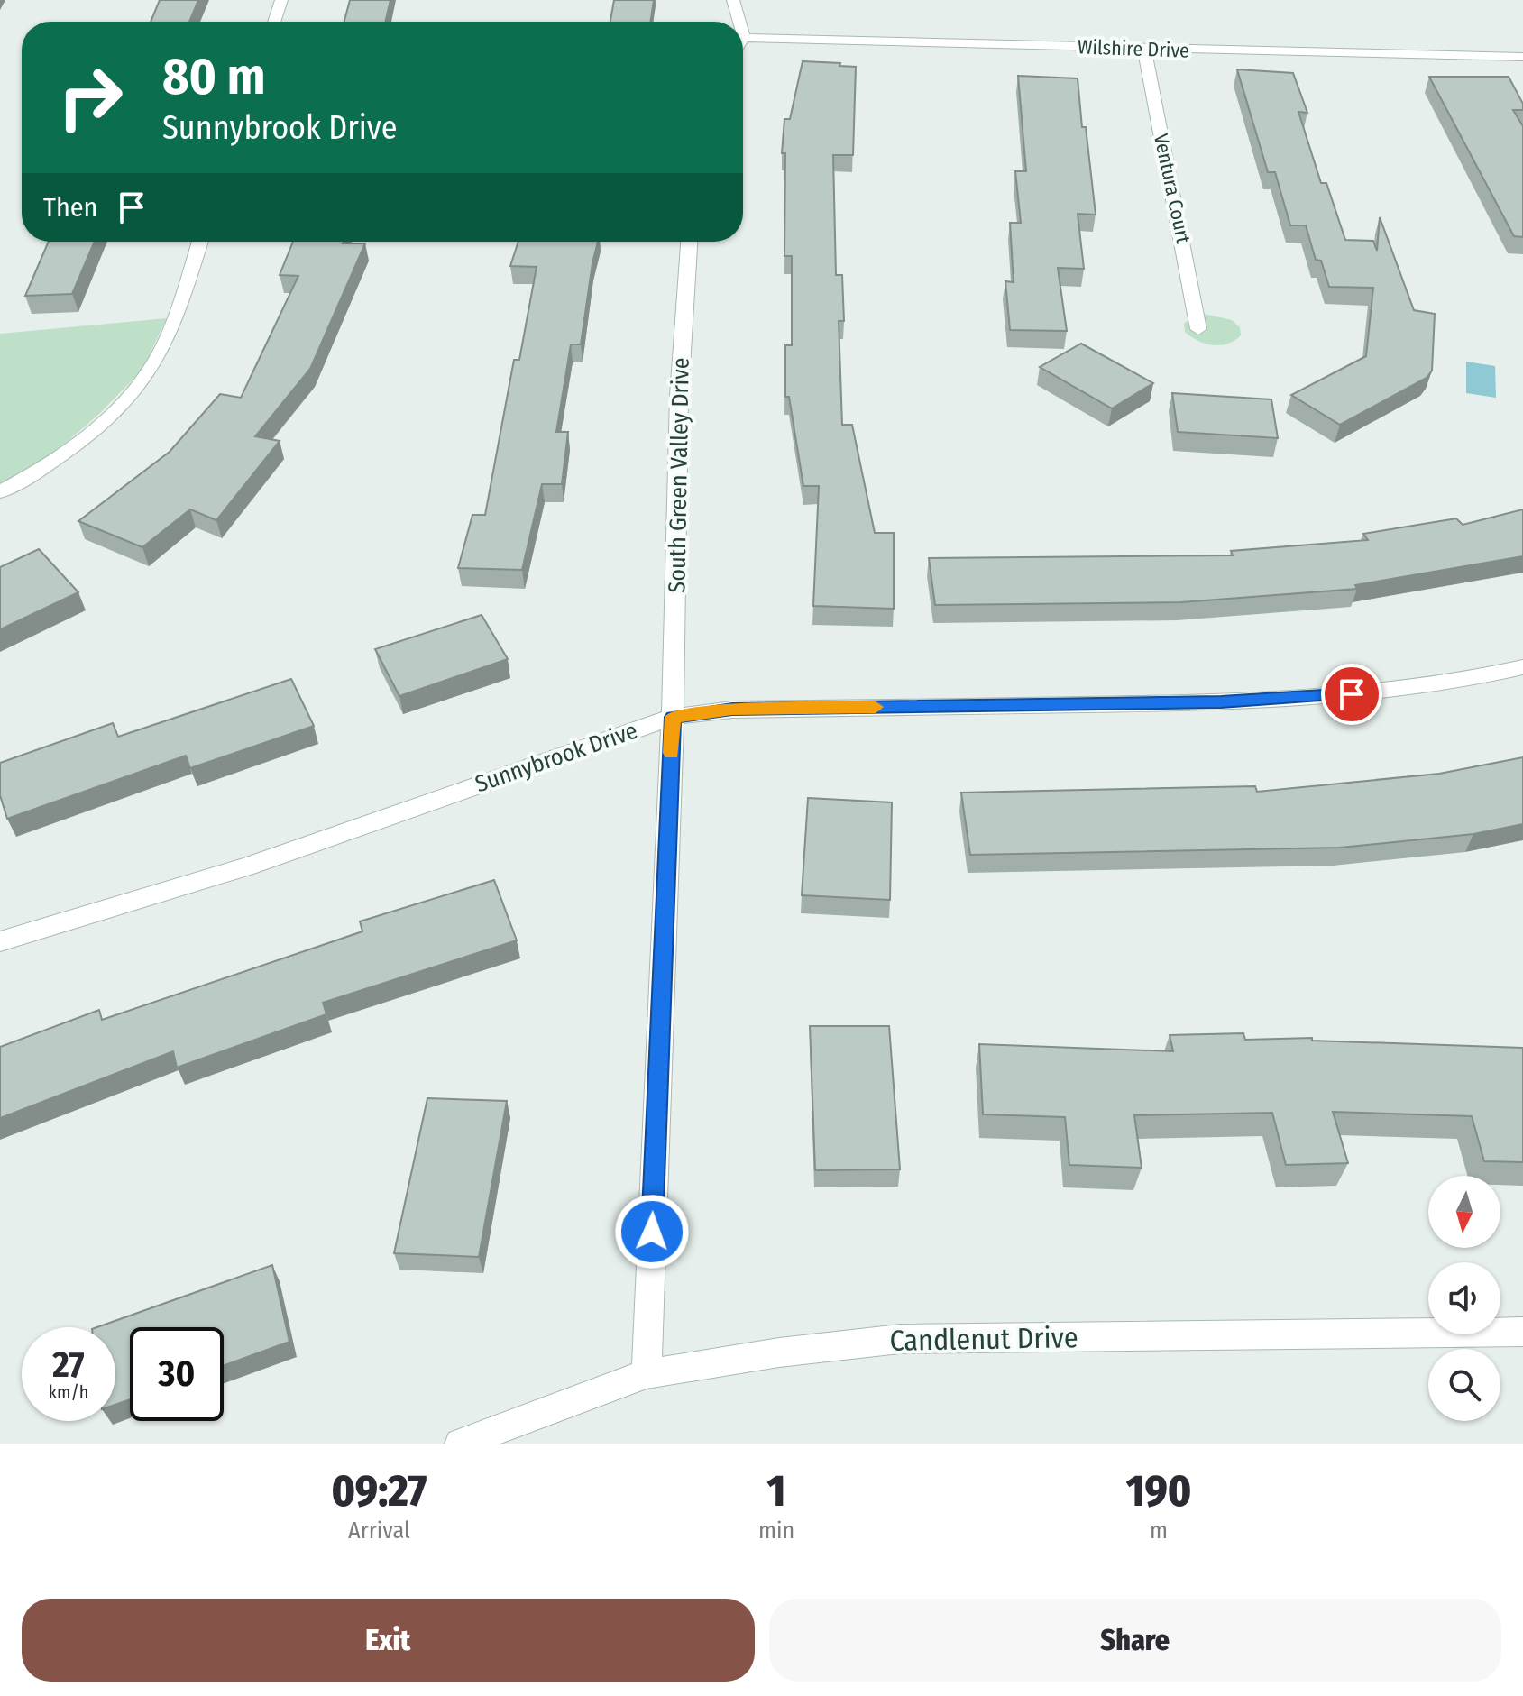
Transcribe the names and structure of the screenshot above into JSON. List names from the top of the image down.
{
  "streets": {
    "street": [
      "Wilshire Drive",
      "Ventura Court",
      "South Green Valley Drive",
      "Sunnybrook Drive",
      "Candlenut Drive"
    ]
  },
  "crossings": [
    ["Wilshire Drive", "Ventura Court"],
    ["South Green Valley Drive", "Sunnybrook Drive"],
    ["South Green Valley Drive", "Candlenut Drive"]
  ],
  "north": "bottom",
  "page": {
    "turn": ["80 m", "Sunnybrook Drive"],
    "then": "Then",
    "speed": "27 km/h",
    "limit": "30",
    "eta": [
      "09:27",
      "Arrival",
      "1",
      "min",
      "190",
      "m"
    ],
    "buttons": ["Exit", "Share"]
  }
}
